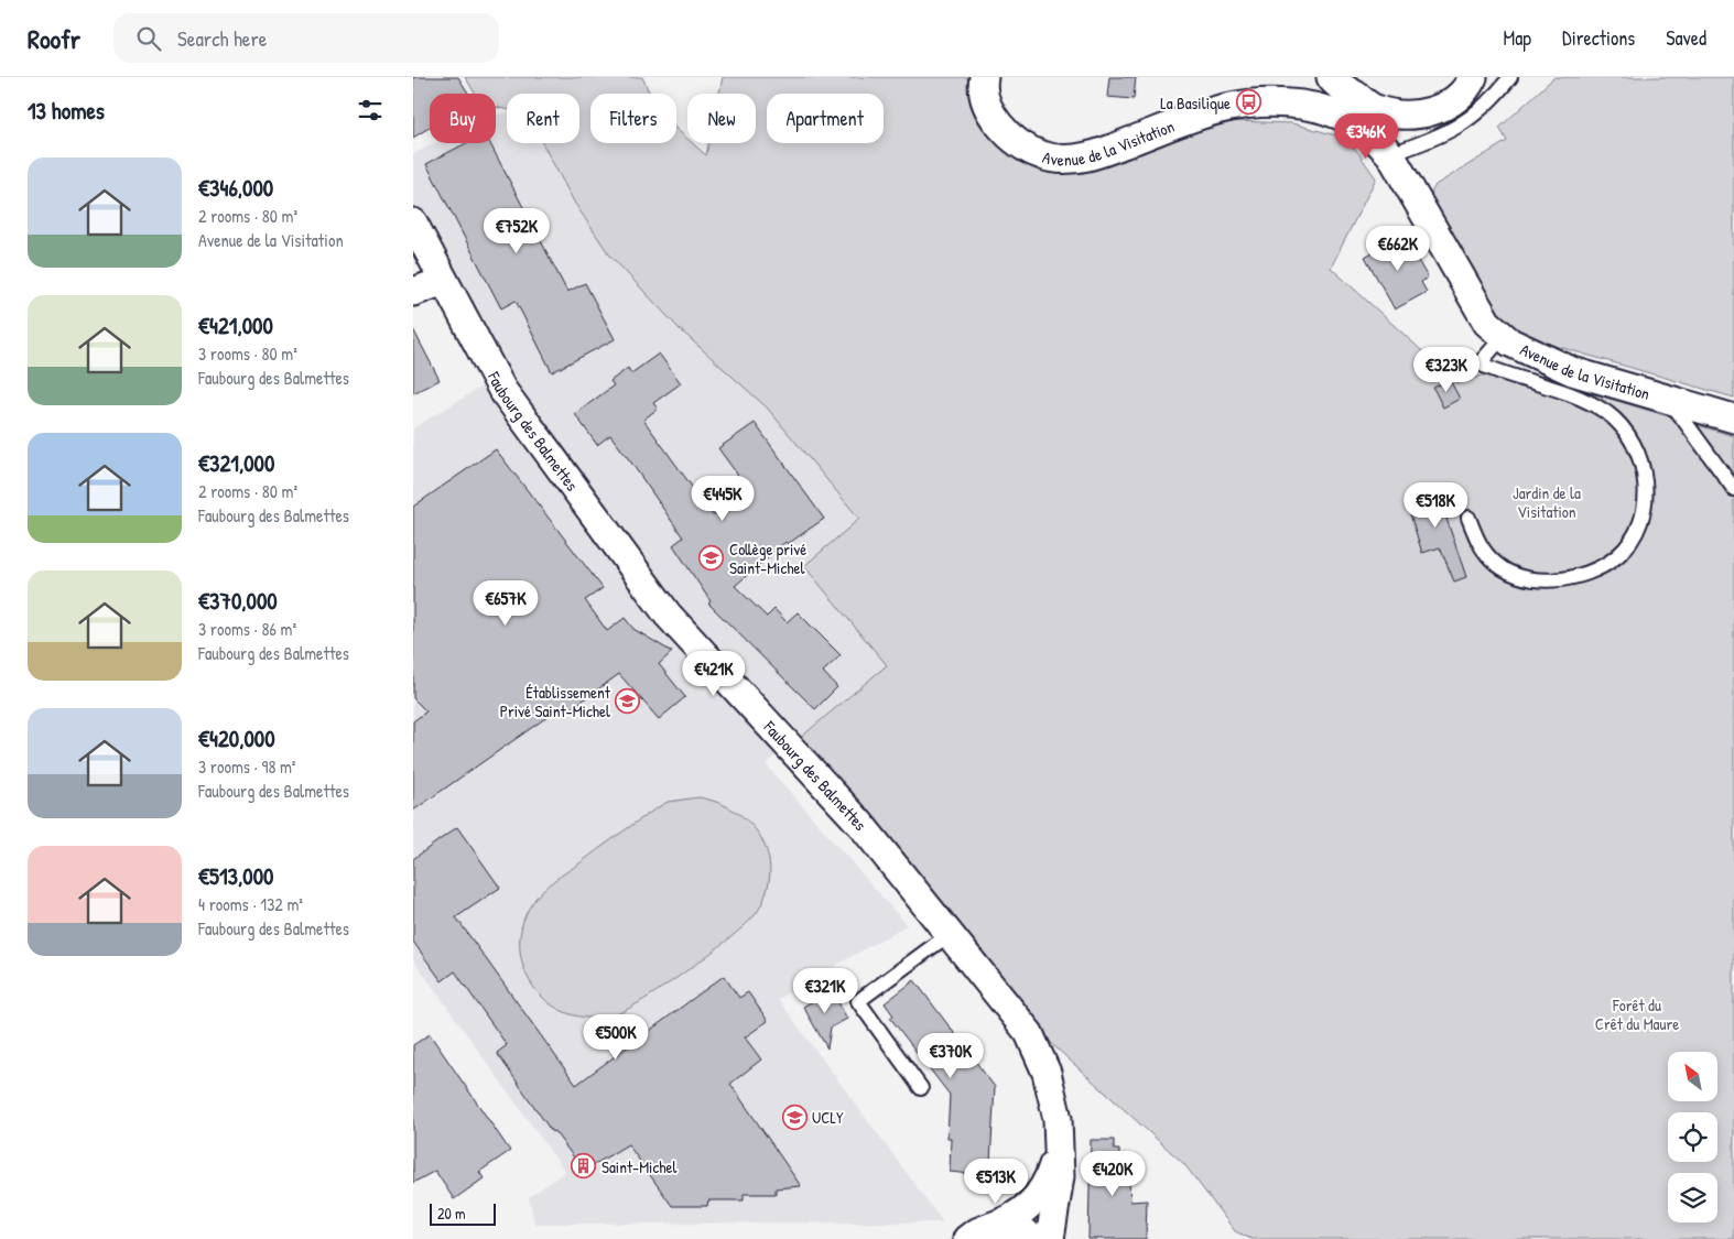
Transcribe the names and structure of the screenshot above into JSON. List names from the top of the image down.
{
  "streets": {
    "street": ["Avenue de la Visitation", "Faubourg des Balmettes"]
  },
  "parks": ["Jardin de la Visitation", "Forêt du Crêt du Maure"],
  "places": {
    "bus stop": ["La Basilique"],
    "school or university": ["Collège privé Saint-Michel", "Établissement Privé Saint-Michel", "UCLY"],
    "building": ["Saint-Michel"]
  },
  "scale_bar": "20 m",
  "north": "top left",
  "page": {
    "header": "Roofr",
    "search": "Search here",
    "nav": ["Map", "Directions", "Saved"],
    "heading": "13 homes",
    "chip": [
      "Buy",
      "Rent",
      "Filters",
      "New",
      "Apartment"
    ],
    "price": [
      "€346K",
      "€752K",
      "€662K",
      "€323K",
      "€445K",
      "€518K",
      "€657K",
      "€421K",
      "€321K",
      "€500K",
      "€370K",
      "€420K",
      "€513K"
    ],
    "list": [
      {
        "name": "€346,000",
        "note": "2 rooms · 80 m² · Avenue de la Visitation"
      },
      {
        "name": "€421,000",
        "note": "3 rooms · 80 m² · Faubourg des Balmettes"
      },
      {
        "name": "€321,000",
        "note": "2 rooms · 80 m² · Faubourg des Balmettes"
      },
      {
        "name": "€370,000",
        "note": "3 rooms · 86 m² · Faubourg des Balmettes"
      },
      {
        "name": "€420,000",
        "note": "3 rooms · 98 m² · Faubourg des Balmettes"
      },
      {
        "name": "€513,000",
        "note": "4 rooms · 132 m² · Faubourg des Balmettes"
      }
    ],
    "scale": "20 m"
  }
}
